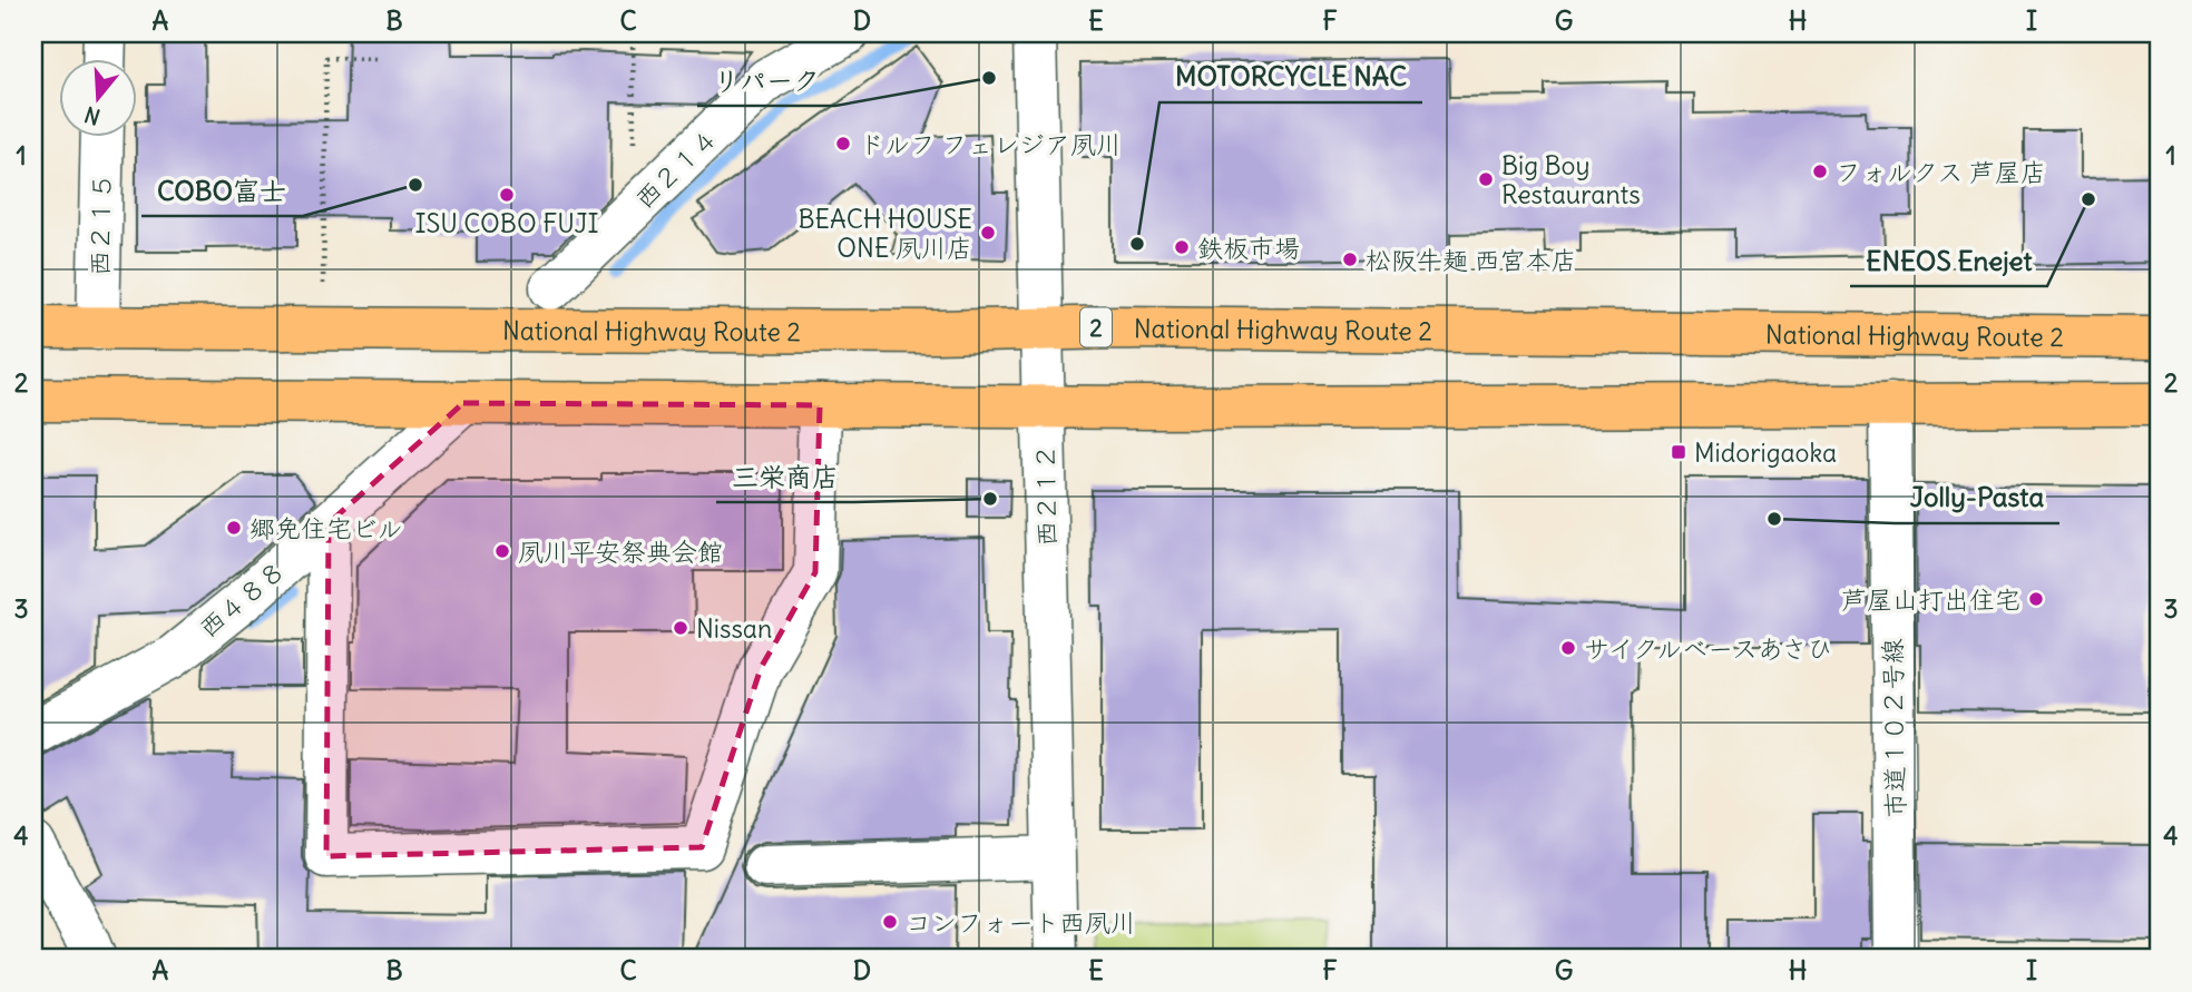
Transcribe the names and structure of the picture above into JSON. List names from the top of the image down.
{
  "streets": {
    "highway": ["2", "National Highway Route 2"],
    "street": [
      "西２１４",
      "西２１５",
      "西２１２",
      "西４８８",
      "市道１０２号線"
    ]
  },
  "crossings": [
    ["西２１５", "National Highway Route 2"],
    ["National Highway Route 2", "西２１２"]
  ],
  "places": {
    "other": [
      "リパーク",
      "ドルフ フェレジア夙川",
      "フォルクス 芦屋店",
      "Big Boy Restaurants",
      "COBO富士",
      "ISU COBO FUJI",
      "ENEOS Enejet",
      "BEACH HOUSE ONE 夙川店",
      "MOTORCYCLE NAC",
      "鉄板市場",
      "松阪牛麺 西宮本店",
      "三栄商店",
      "Jolly-Pasta",
      "郷免住宅ビル",
      "夙川平安祭典会館",
      "芦屋山打出住宅",
      "Nissan",
      "サイクルベースあさひ",
      "コンフォート西夙川"
    ],
    "transit": ["Midorigaoka"]
  },
  "north": "bottom",
  "grid": {
    "columns": [
      "A",
      "B",
      "C",
      "D",
      "E",
      "F",
      "G",
      "H",
      "I"
    ],
    "rows": [
      "1",
      "2",
      "3",
      "4"
    ]
  }
}
